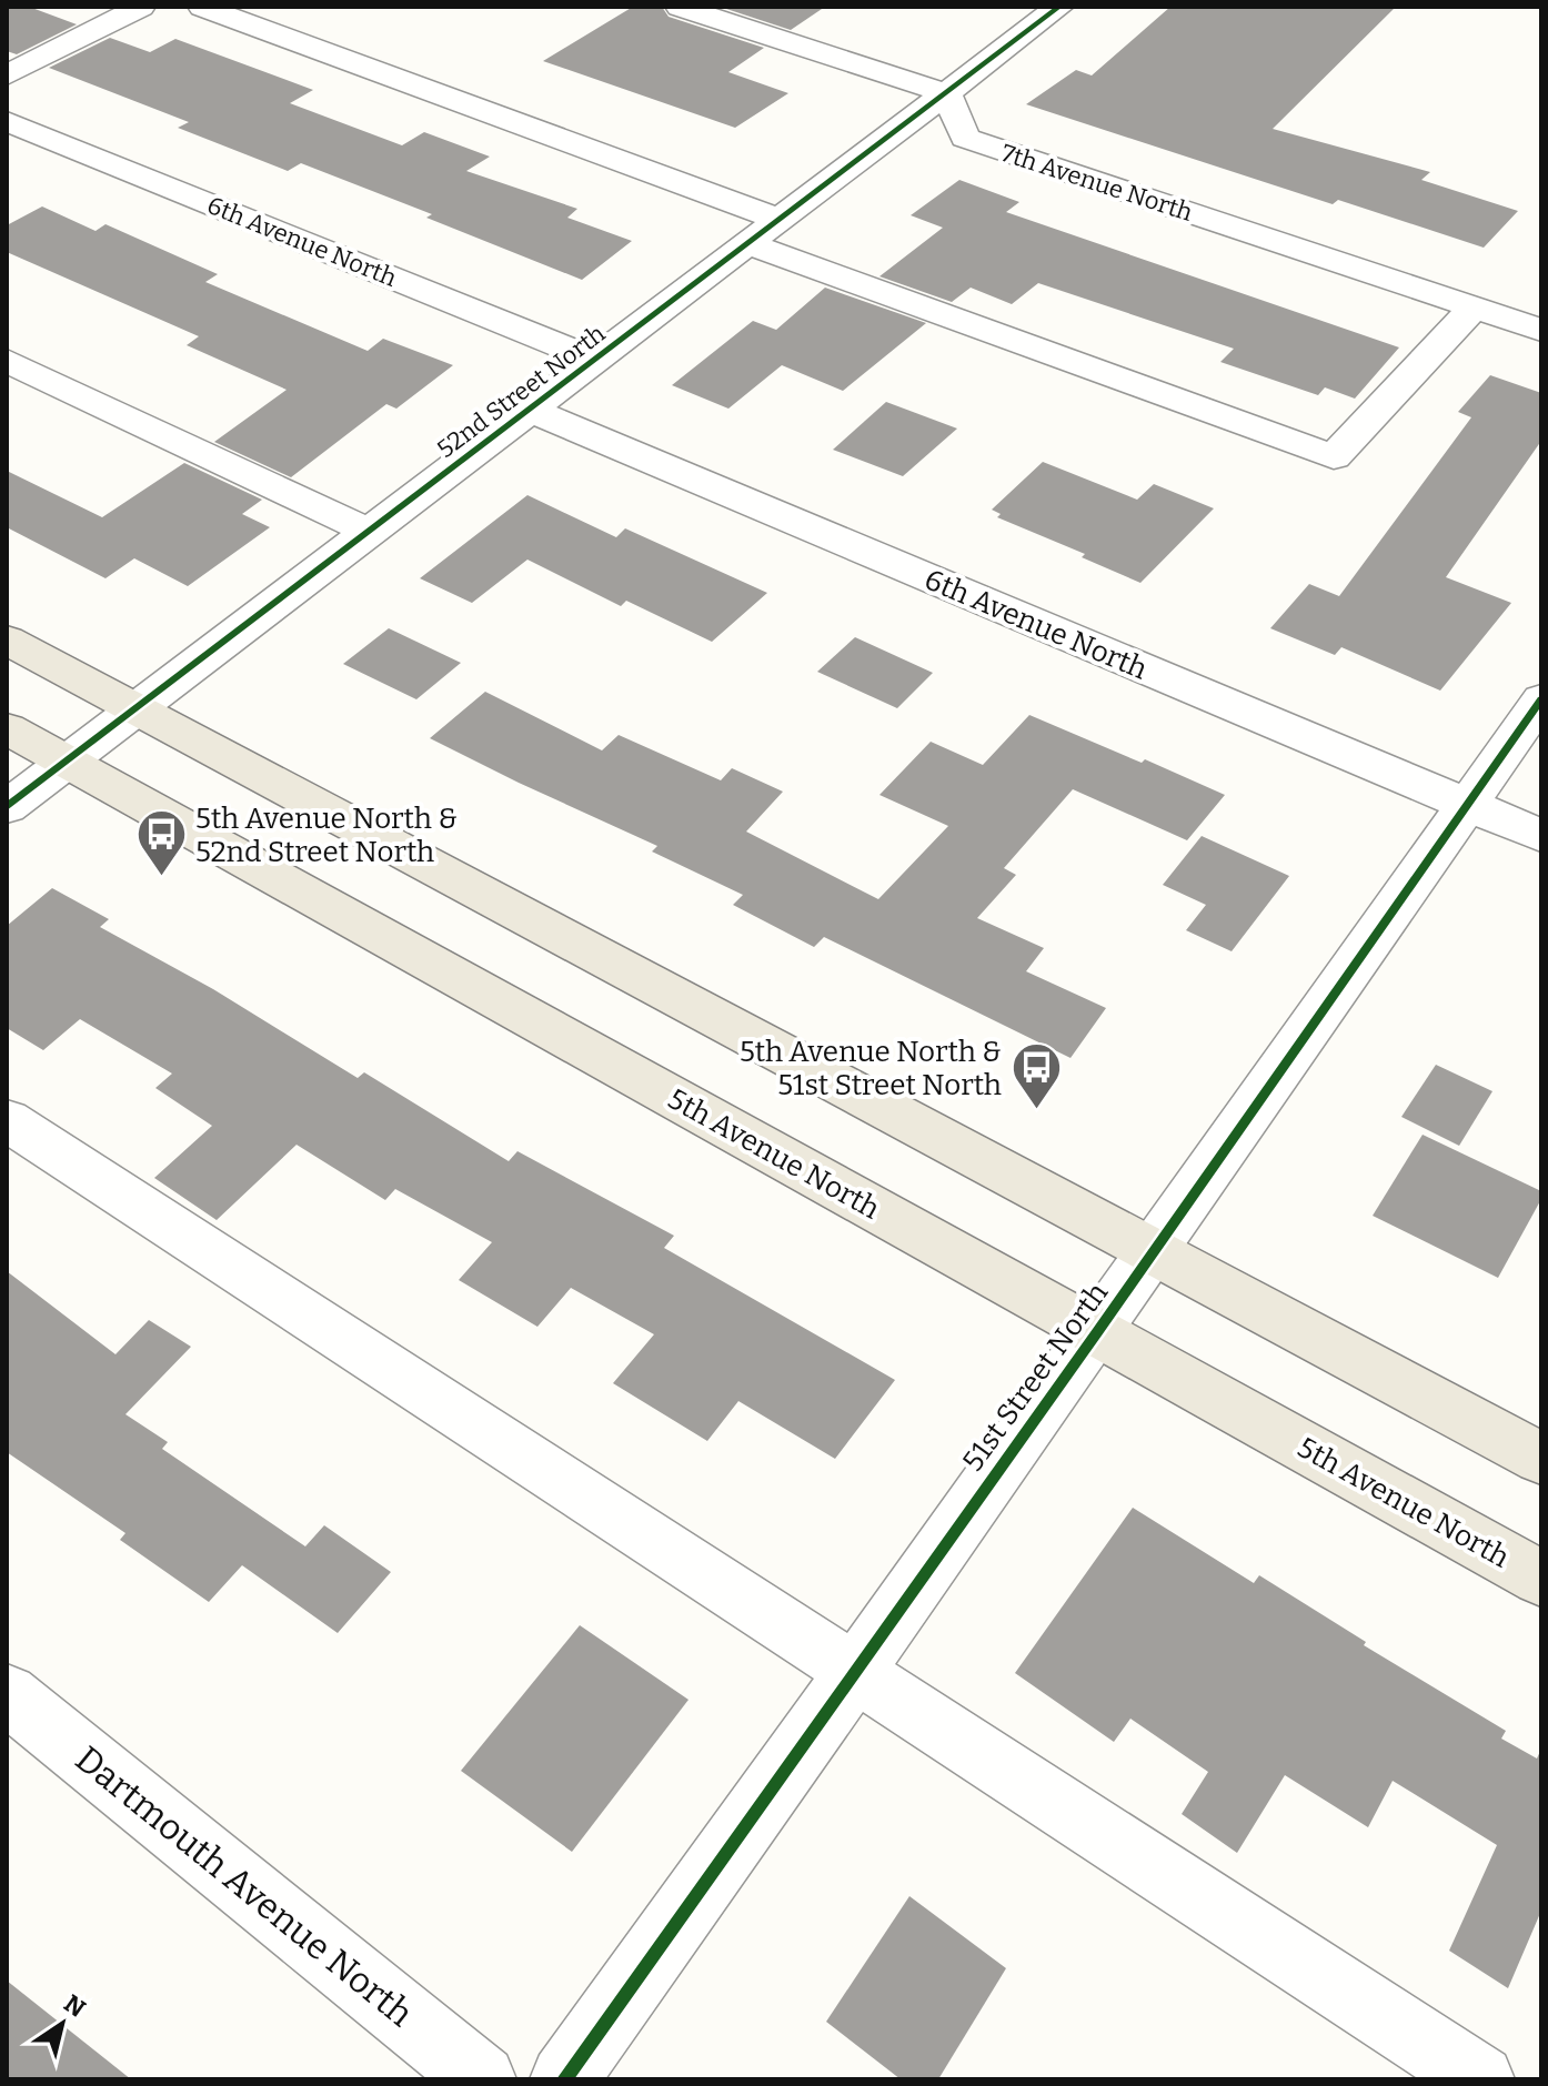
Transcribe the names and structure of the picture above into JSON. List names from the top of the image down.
{
  "streets": {
    "main road": ["5th Avenue North"],
    "street": [
      "7th Avenue North",
      "6th Avenue North",
      "52nd Street North",
      "51st Street North",
      "Dartmouth Avenue North"
    ]
  },
  "crossings": [
    ["7th Avenue North", "52nd Street North"],
    ["6th Avenue North", "52nd Street North"],
    ["6th Avenue North", "51st Street North"],
    ["52nd Street North", "5th Avenue North"],
    ["5th Avenue North", "51st Street North"]
  ],
  "places": {
    "bus stop": ["5th Avenue North & 52nd Street North", "5th Avenue North & 51st Street North"]
  },
  "north": "top right"
}
